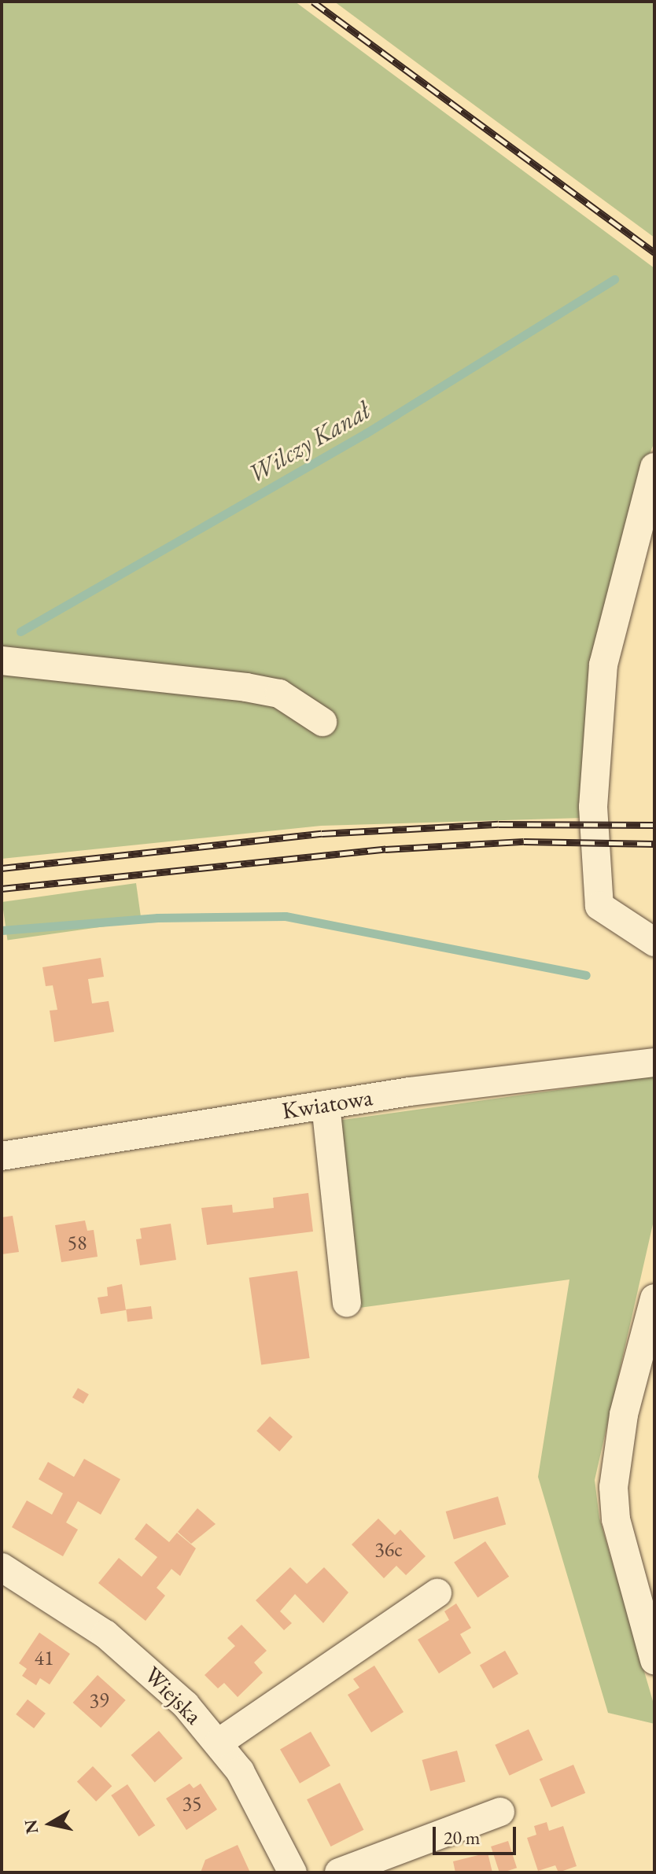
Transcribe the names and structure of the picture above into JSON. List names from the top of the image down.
{
  "streets": {
    "street": ["Kwiatowa", "Wiejska"]
  },
  "water": ["Wilczy Kanał"],
  "house_numbers": [
    "58",
    "36c",
    "41",
    "39",
    "35"
  ],
  "scale_bar": "20 m",
  "north": "left"
}
